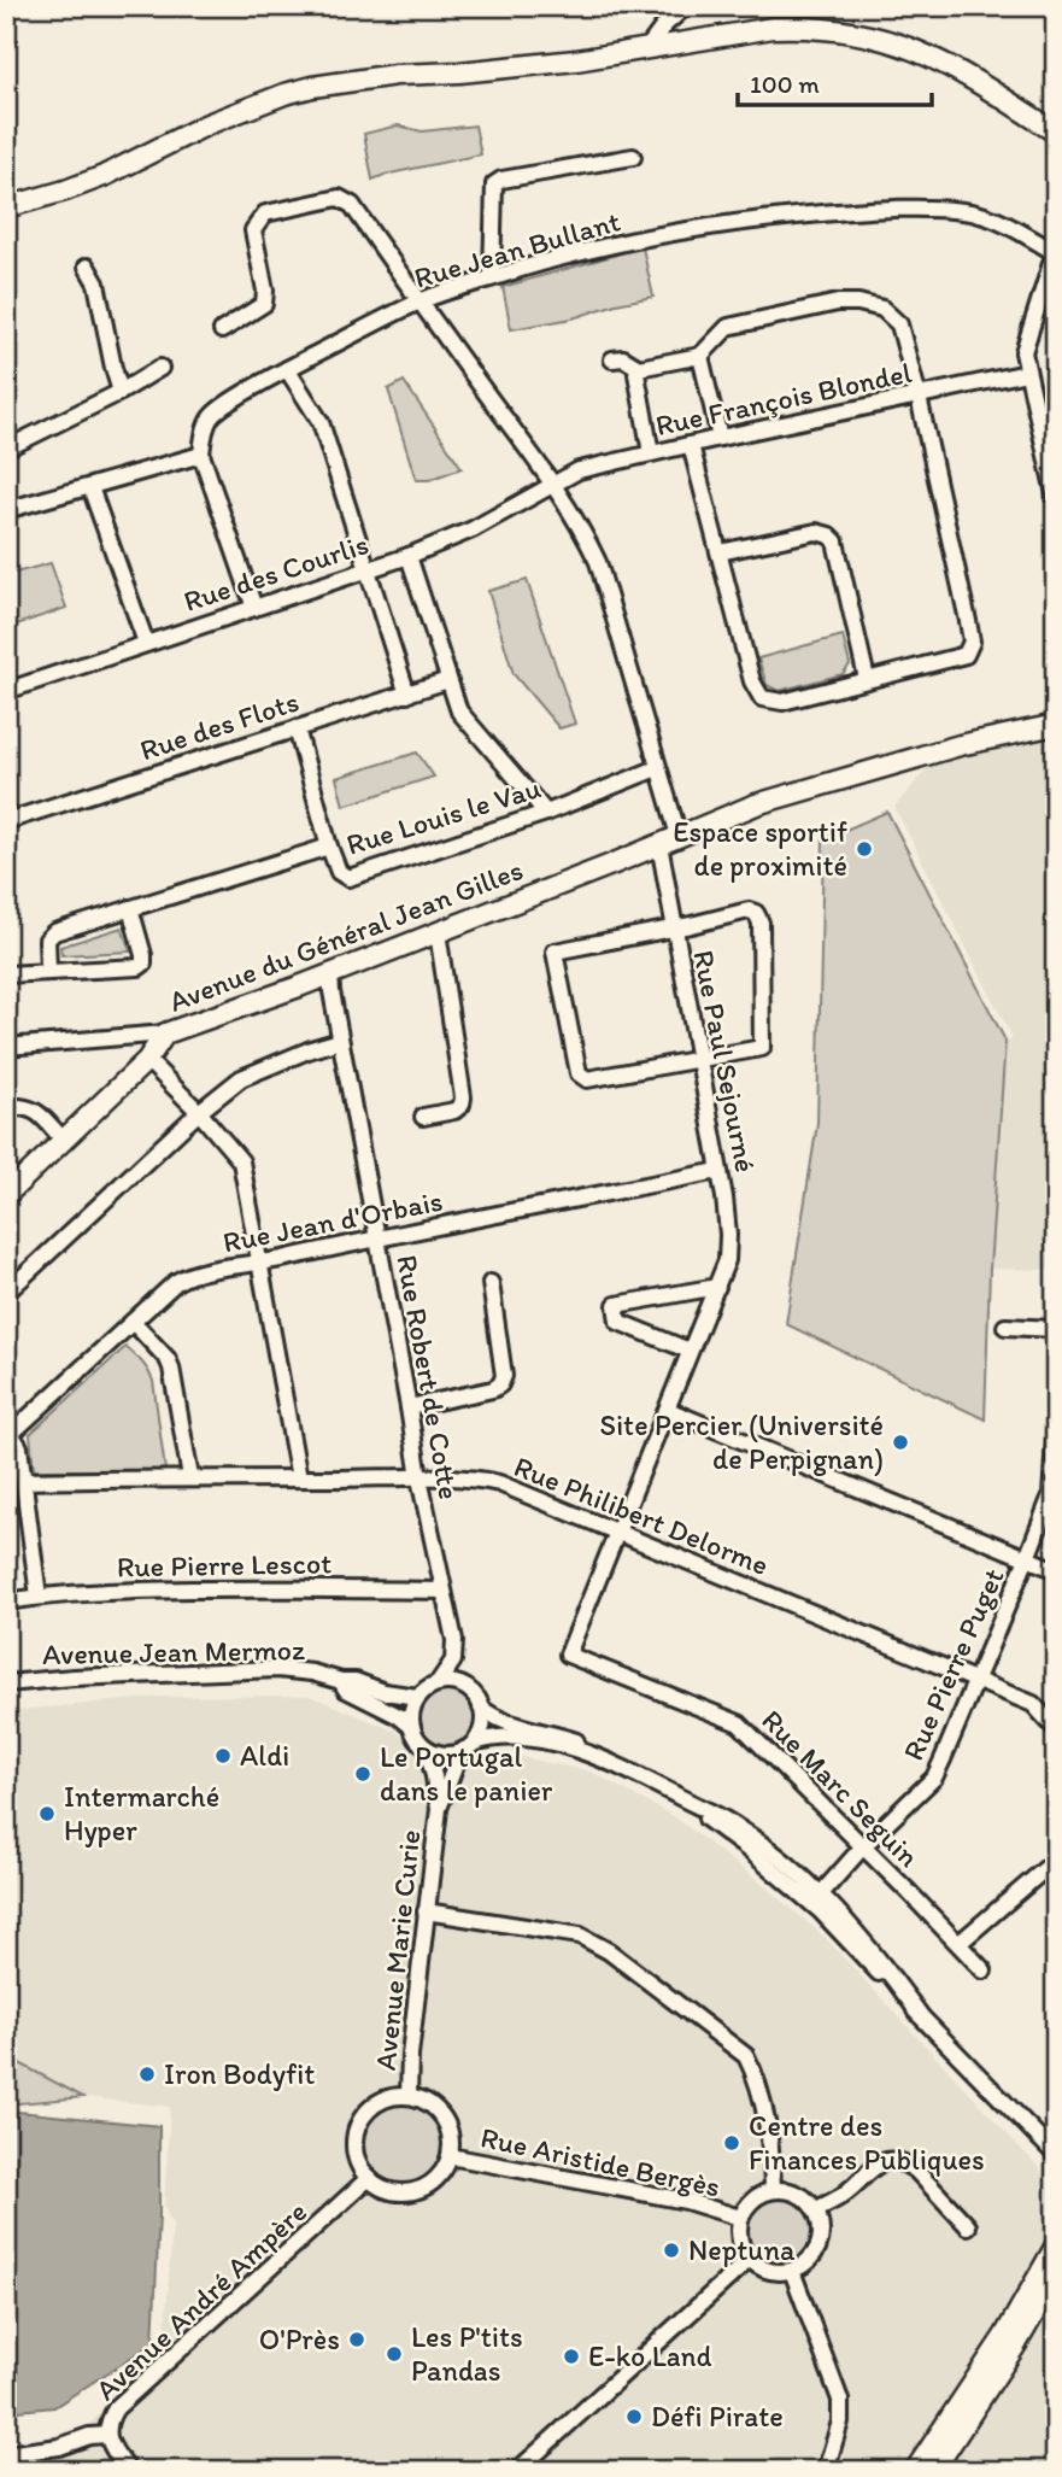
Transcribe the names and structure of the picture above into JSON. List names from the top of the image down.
{
  "streets": {
    "main road": ["Avenue du Général Jean Gilles"],
    "street": [
      "Rue Jean Bullant",
      "Rue François Blondel",
      "Rue des Courlis",
      "Rue des Flots",
      "Rue Louis le Vau",
      "Rue Paul Sejourné",
      "Rue Jean d'Orbais",
      "Rue Robert de Cotte",
      "Rue Philibert Delorme",
      "Rue Pierre Lescot",
      "Avenue Jean Mermoz",
      "Rue Pierre Puget",
      "Rue Marc Seguin",
      "Avenue Marie Curie",
      "Rue Aristide Bergès",
      "Avenue André Ampère"
    ]
  },
  "crossings": [
    ["Rue François Blondel", "Rue des Courlis"],
    ["Rue des Flots", "Rue Louis le Vau"],
    ["Avenue du Général Jean Gilles", "Rue Paul Sejourné"],
    ["Avenue du Général Jean Gilles", "Rue Robert de Cotte"],
    ["Rue Paul Sejourné", "Rue Jean d'Orbais"],
    ["Rue Paul Sejourné", "Rue Philibert Delorme"],
    ["Rue Paul Sejourné", "Rue Marc Seguin"],
    ["Rue Jean d'Orbais", "Rue Robert de Cotte"],
    ["Rue Robert de Cotte", "Rue Philibert Delorme"],
    ["Rue Robert de Cotte", "Rue Pierre Lescot"],
    ["Rue Robert de Cotte", "Avenue Jean Mermoz"],
    ["Rue Robert de Cotte", "Avenue Marie Curie"],
    ["Rue Philibert Delorme", "Rue Pierre Puget"],
    ["Rue Philibert Delorme", "Rue Marc Seguin"],
    ["Avenue Jean Mermoz", "Avenue Marie Curie"],
    ["Rue Pierre Puget", "Rue Marc Seguin"],
    ["Avenue Marie Curie", "Rue Aristide Bergès"],
    ["Avenue Marie Curie", "Avenue André Ampère"],
    ["Rue Aristide Bergès", "Avenue André Ampère"]
  ],
  "places": [
    "Espace sportif de proximité",
    "Site Percier (Université de Perpignan)",
    "Aldi",
    "Le Portugal dans le panier",
    "Intermarché Hyper",
    "Iron Bodyfit",
    "Centre des Finances Publiques",
    "Neptuna",
    "O'Près",
    "Les P'tits Pandas",
    "E-ko Land",
    "Défi Pirate"
  ],
  "scale_bar": "100 m"
}
